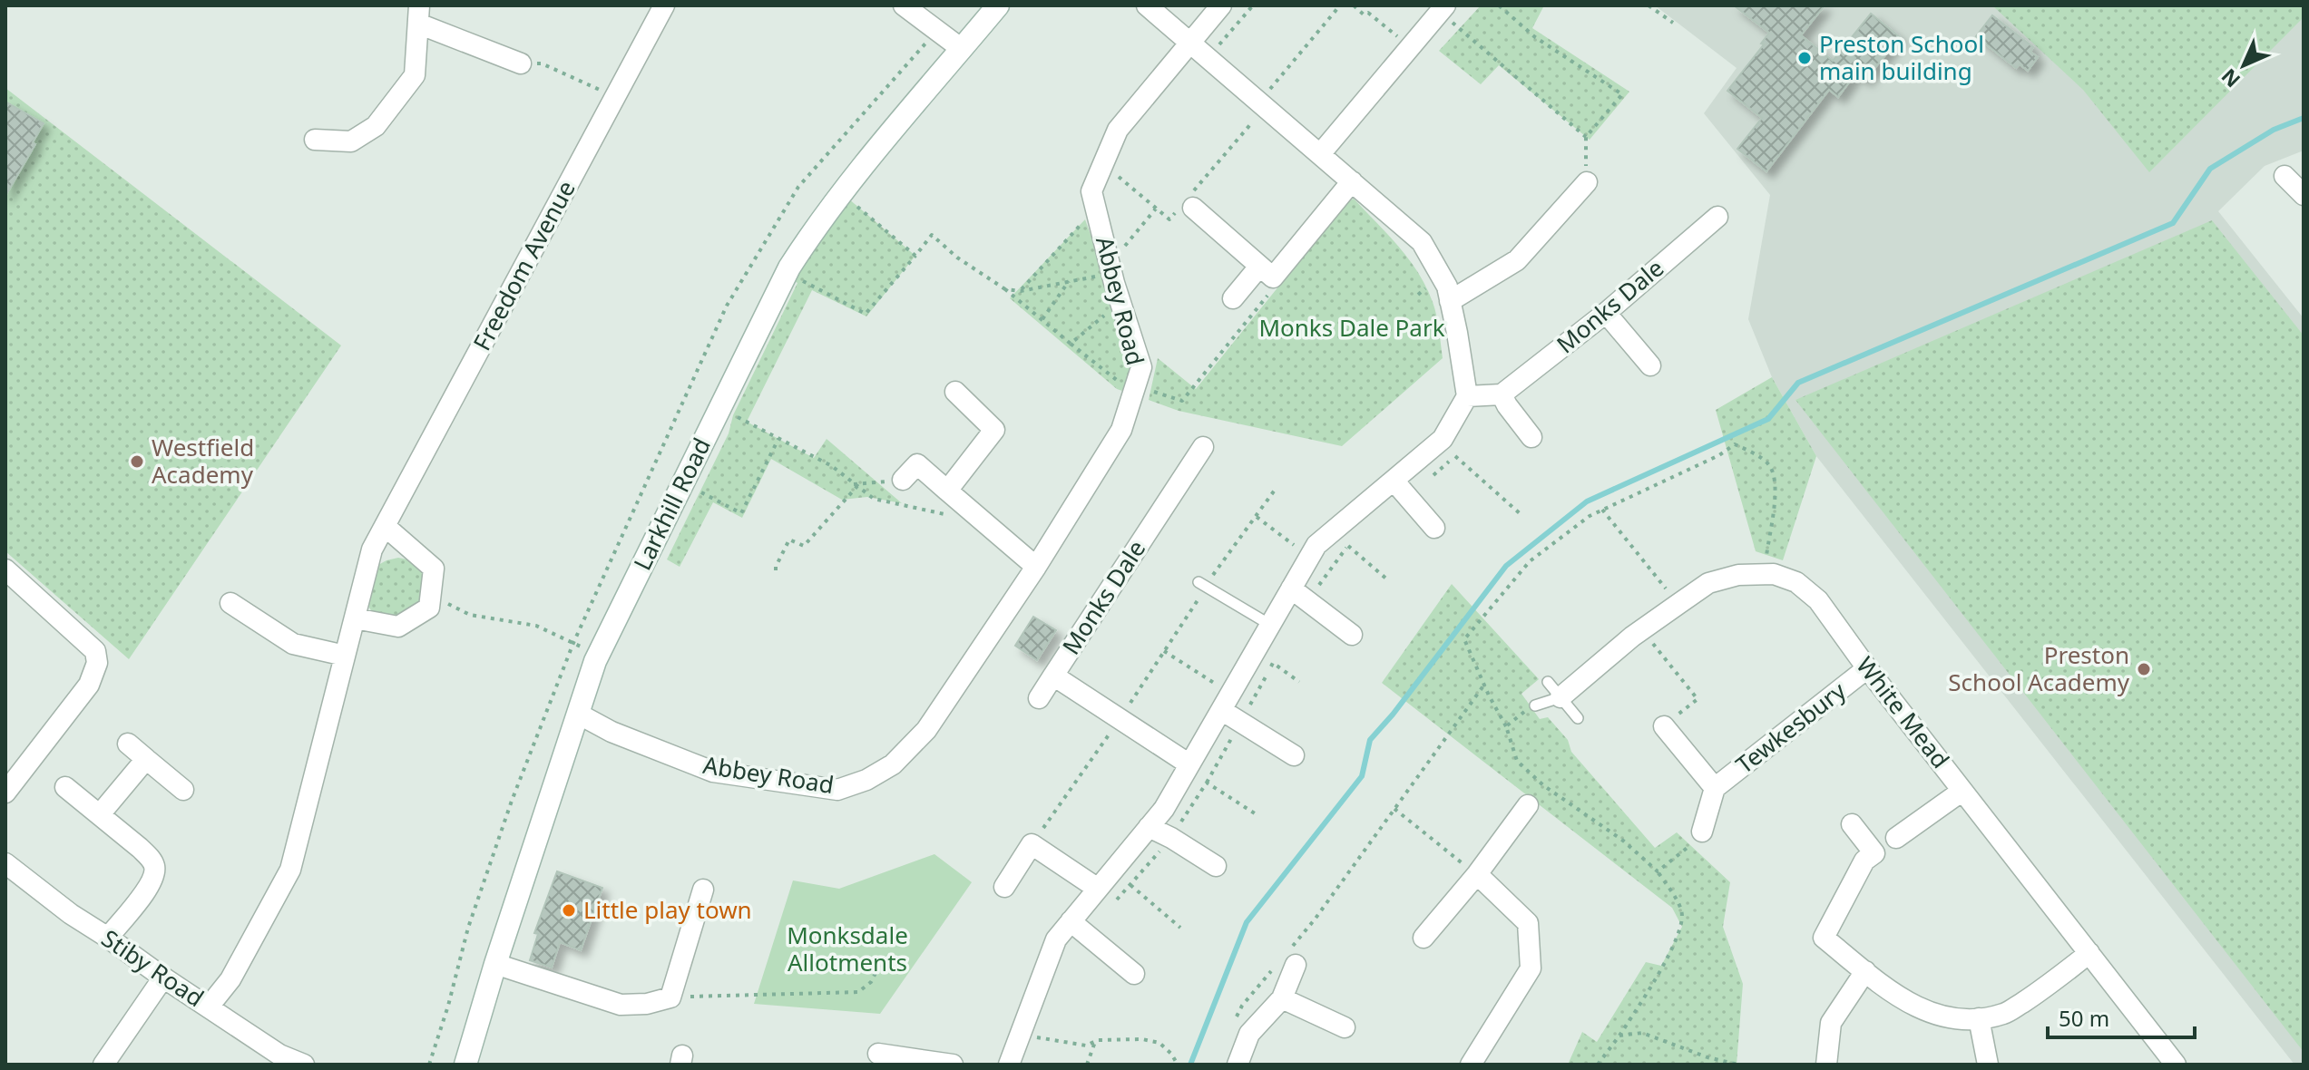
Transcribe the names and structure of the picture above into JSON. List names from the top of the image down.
{
  "streets": {
    "street": [
      "Freedom Avenue",
      "Abbey Road",
      "Monks Dale",
      "Larkhill Road",
      "White Mead",
      "Tewkesbury",
      "Stiby Road"
    ]
  },
  "crossings": [
    ["Freedom Avenue", "Stiby Road"],
    ["Abbey Road", "Larkhill Road"],
    ["White Mead", "Tewkesbury"]
  ],
  "parks": ["Monks Dale Park", "Monksdale Allotments"],
  "places": [
    "Preston School main building",
    "Westfield Academy",
    "Preston School Academy",
    "Little play town"
  ],
  "scale_bar": "50 m",
  "north": "bottom left"
}
